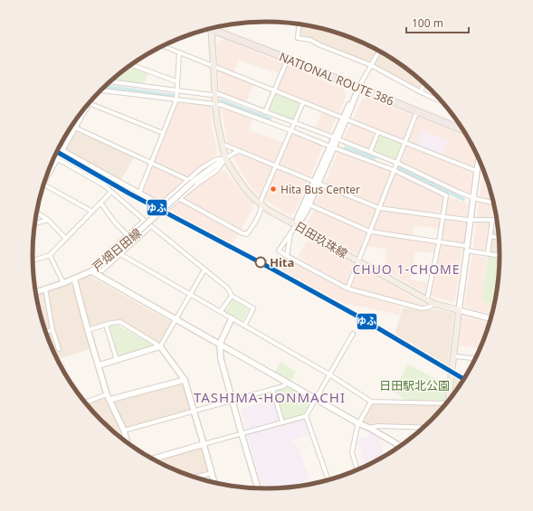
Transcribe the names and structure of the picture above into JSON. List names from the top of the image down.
{
  "streets": {
    "highway": ["NATIONAL ROUTE 386"],
    "main road": ["日田玖珠線"],
    "street": ["戸畑日田線"]
  },
  "crossings": [
    ["NATIONAL ROUTE 386", "日田玖珠線"],
    ["日田玖珠線", "戸畑日田線"]
  ],
  "districts": ["CHUO 1-CHOME", "TASHIMA-HONMACHI"],
  "parks": ["日田駅北公園"],
  "places": ["Hita Bus Center", "Hita"],
  "lines": ["transit line ゆふ"],
  "scale_bar": "100 m"
}
